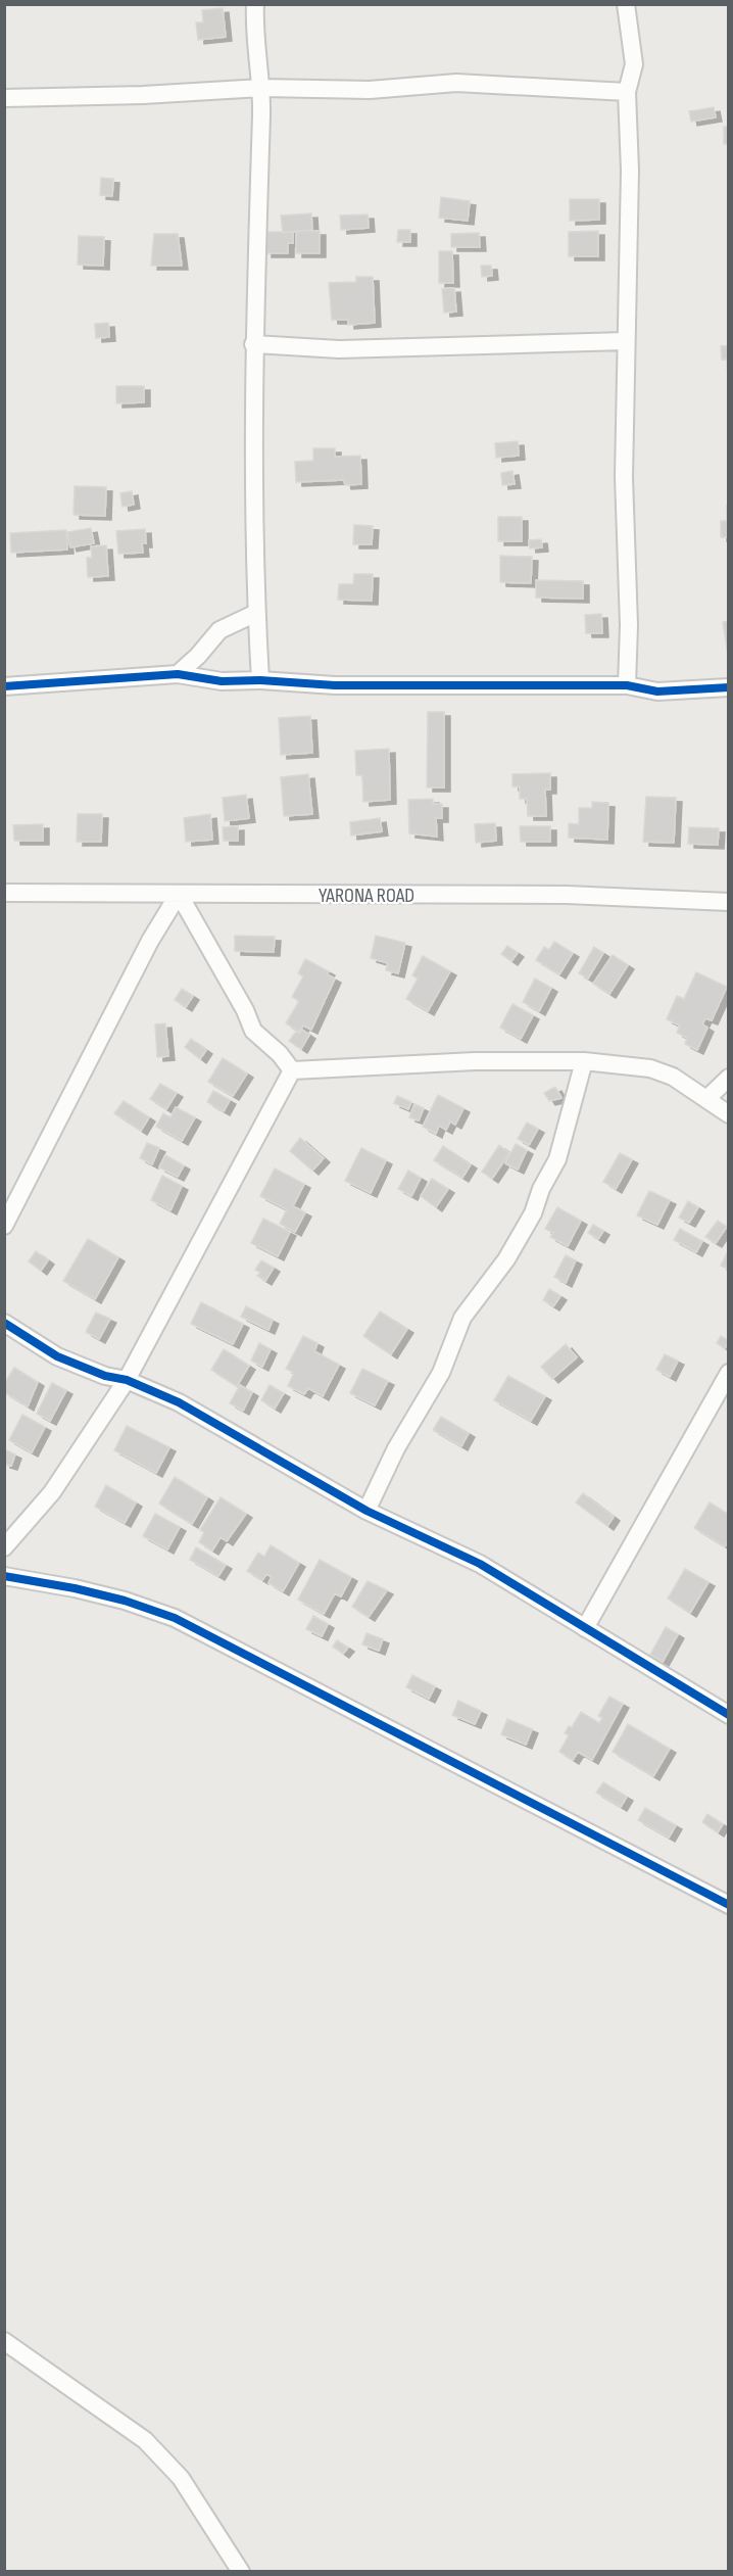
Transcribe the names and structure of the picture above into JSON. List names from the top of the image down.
{
  "streets": {
    "street": ["YARONA ROAD"]
  }
}
